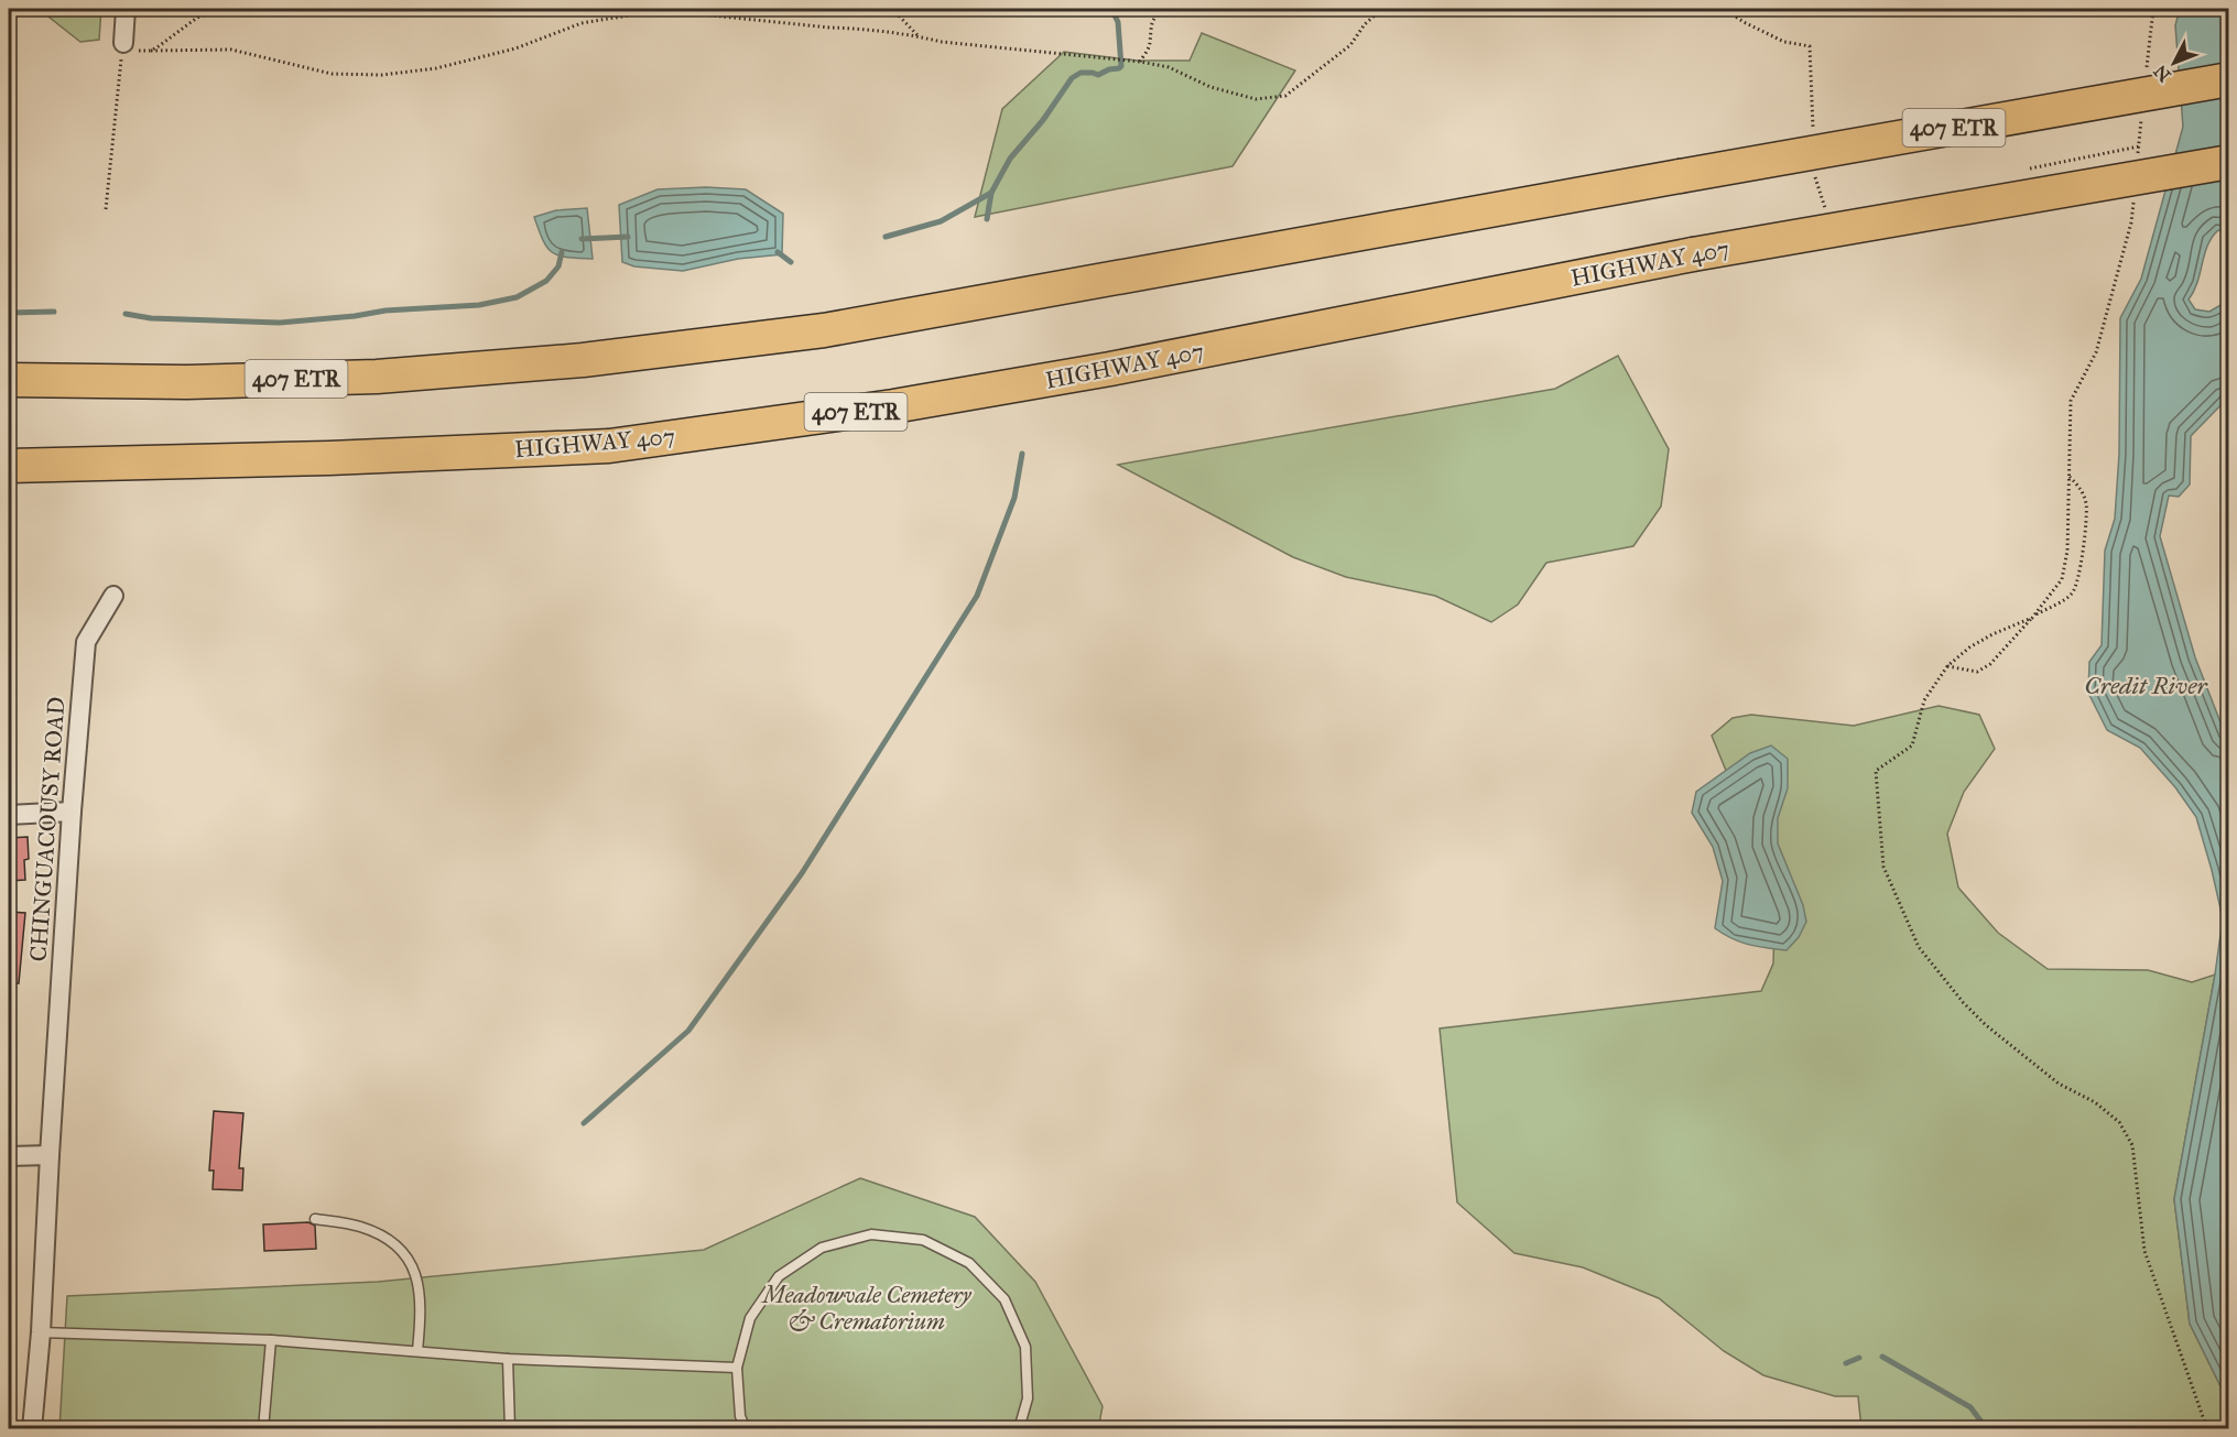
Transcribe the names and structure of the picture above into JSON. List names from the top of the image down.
{
  "streets": {
    "highway": ["407 ETR", "HIGHWAY 407"],
    "street": ["CHINGUACOUSY ROAD"]
  },
  "water": ["Credit River"],
  "parks": ["Meadowvale Cemetery & Crematorium"],
  "north": "bottom left"
}
